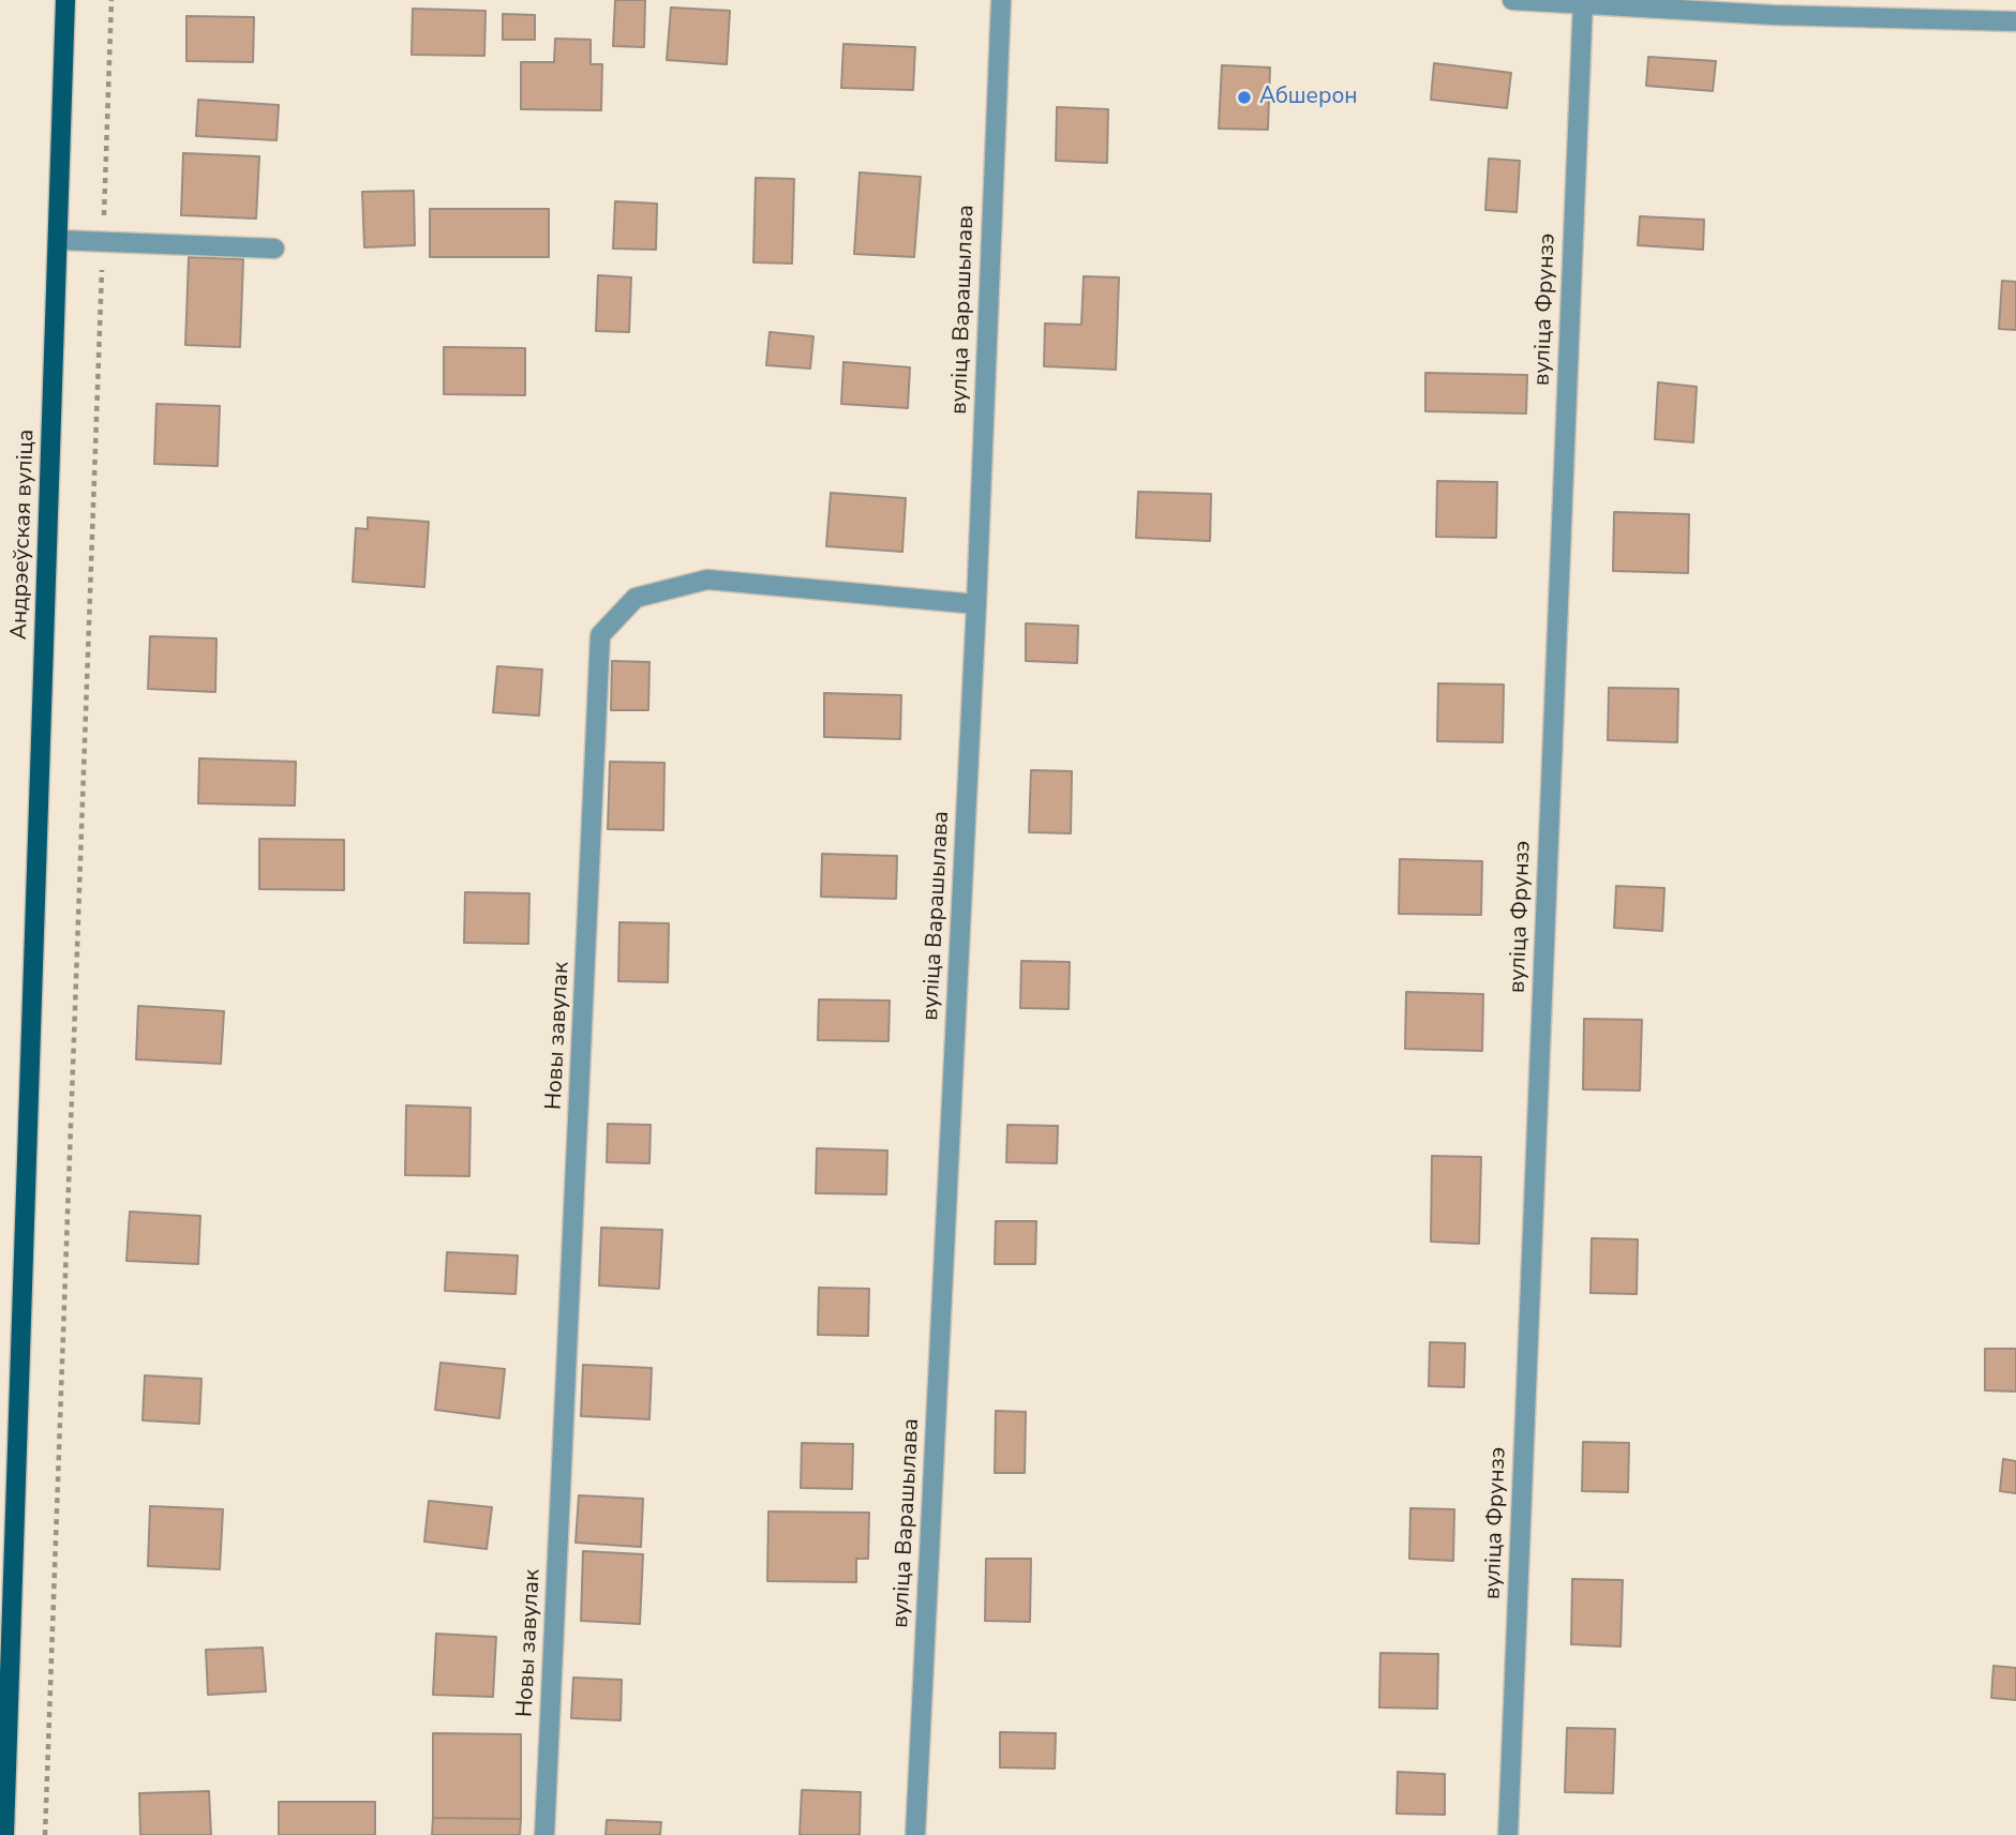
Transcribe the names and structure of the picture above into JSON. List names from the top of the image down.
{
  "streets": {
    "main road": ["Андрэеўская вуліца"],
    "street": ["вуліца Варашылава", "вуліца Фрунзэ", "Новы завулак"]
  },
  "crossings": [
    ["вуліца Варашылава", "Новы завулак"]
  ],
  "places": ["Абшерон"]
}
